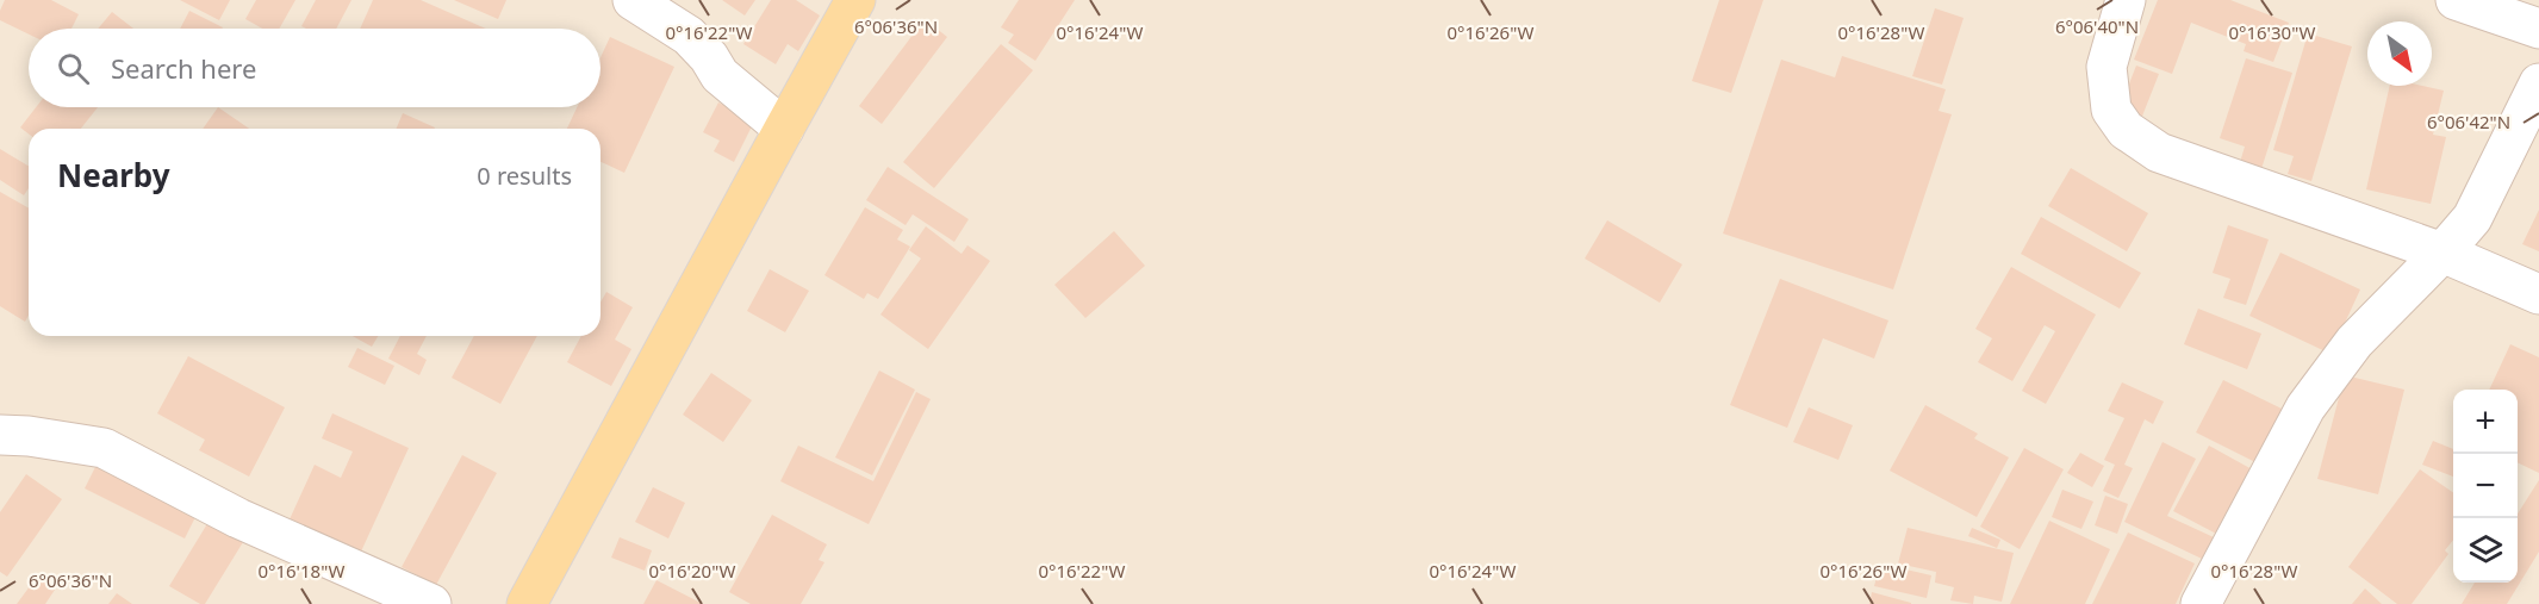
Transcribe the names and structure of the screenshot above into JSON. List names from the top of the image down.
{
  "north": "bottom right",
  "page": {
    "search": "Search here",
    "heading": ["Nearby", "0 results"],
    "map_buttons": ["+", "−"]
  },
  "coordinates": [
    "6°06'40\"N",
    "6°06'36\"N",
    "0°16'22\"W",
    "0°16'24\"W",
    "0°16'26\"W",
    "0°16'28\"W",
    "0°16'30\"W",
    "6°06'42\"N",
    "0°16'18\"W",
    "0°16'20\"W"
  ]
}
